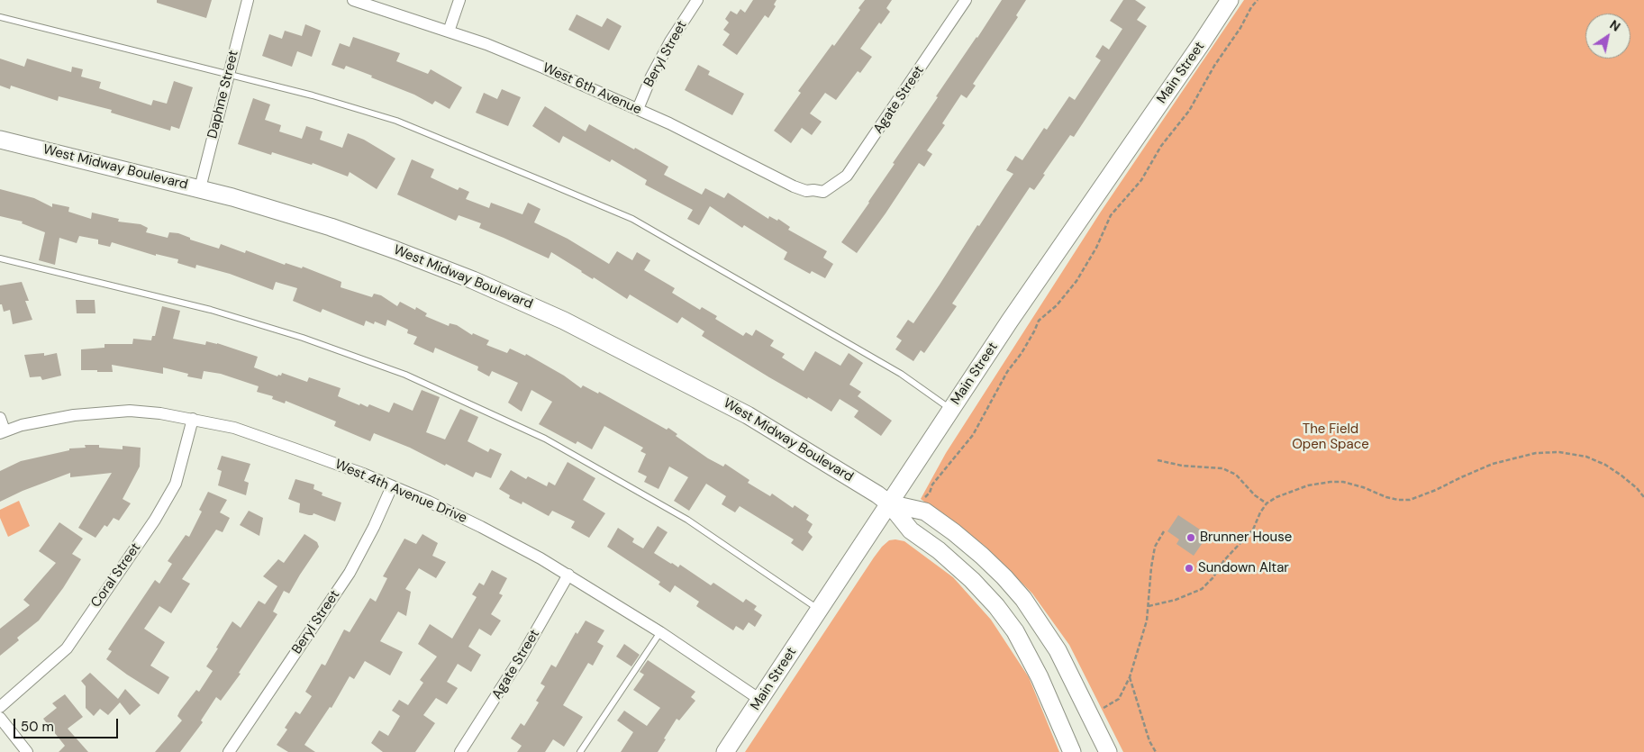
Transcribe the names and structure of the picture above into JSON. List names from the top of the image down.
{
  "streets": {
    "main road": ["Main Street", "West Midway Boulevard"],
    "street": [
      "Beryl Street",
      "West 6th Avenue",
      "Daphne Street",
      "Agate Street",
      "West 4th Avenue Drive",
      "Coral Street"
    ]
  },
  "crossings": [
    ["Beryl Street", "West 6th Avenue"],
    ["Beryl Street", "West 4th Avenue Drive"],
    ["Main Street", "West Midway Boulevard"],
    ["Main Street", "West 4th Avenue Drive"],
    ["West 6th Avenue", "Agate Street"],
    ["Daphne Street", "West Midway Boulevard"],
    ["Agate Street", "West 4th Avenue Drive"],
    ["West 4th Avenue Drive", "Coral Street"]
  ],
  "parks": ["The Field Open Space"],
  "places": ["Brunner House", "Sundown Altar"],
  "scale_bar": "50 m",
  "north": "top right"
}
